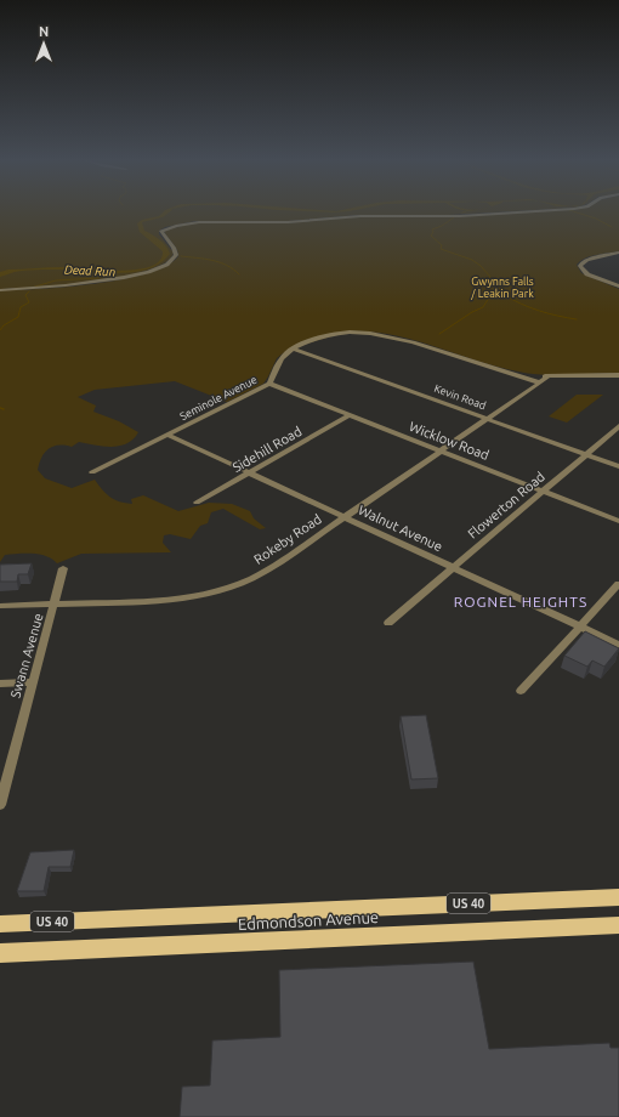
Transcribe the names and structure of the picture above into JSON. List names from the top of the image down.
{
  "streets": {
    "main road": ["US 40", "Edmondson Avenue"],
    "street": [
      "Kevin Road",
      "Seminole Avenue",
      "Wicklow Road",
      "Sidehill Road",
      "Flowerton Road",
      "Walnut Avenue",
      "Rokeby Road",
      "Swann Avenue"
    ]
  },
  "crossings": [
    ["Kevin Road", "Seminole Avenue"],
    ["Kevin Road", "Flowerton Road"],
    ["Kevin Road", "Rokeby Road"],
    ["Seminole Avenue", "Wicklow Road"],
    ["Seminole Avenue", "Walnut Avenue"],
    ["Seminole Avenue", "Rokeby Road"],
    ["Wicklow Road", "Sidehill Road"],
    ["Wicklow Road", "Flowerton Road"],
    ["Wicklow Road", "Rokeby Road"],
    ["Sidehill Road", "Walnut Avenue"],
    ["Flowerton Road", "Walnut Avenue"],
    ["Walnut Avenue", "Rokeby Road"],
    ["Rokeby Road", "Swann Avenue"]
  ],
  "districts": ["ROGNEL HEIGHTS"],
  "water": ["Dead Run"],
  "parks": ["Gwynns Falls / Leakin Park"],
  "north": "top"
}
